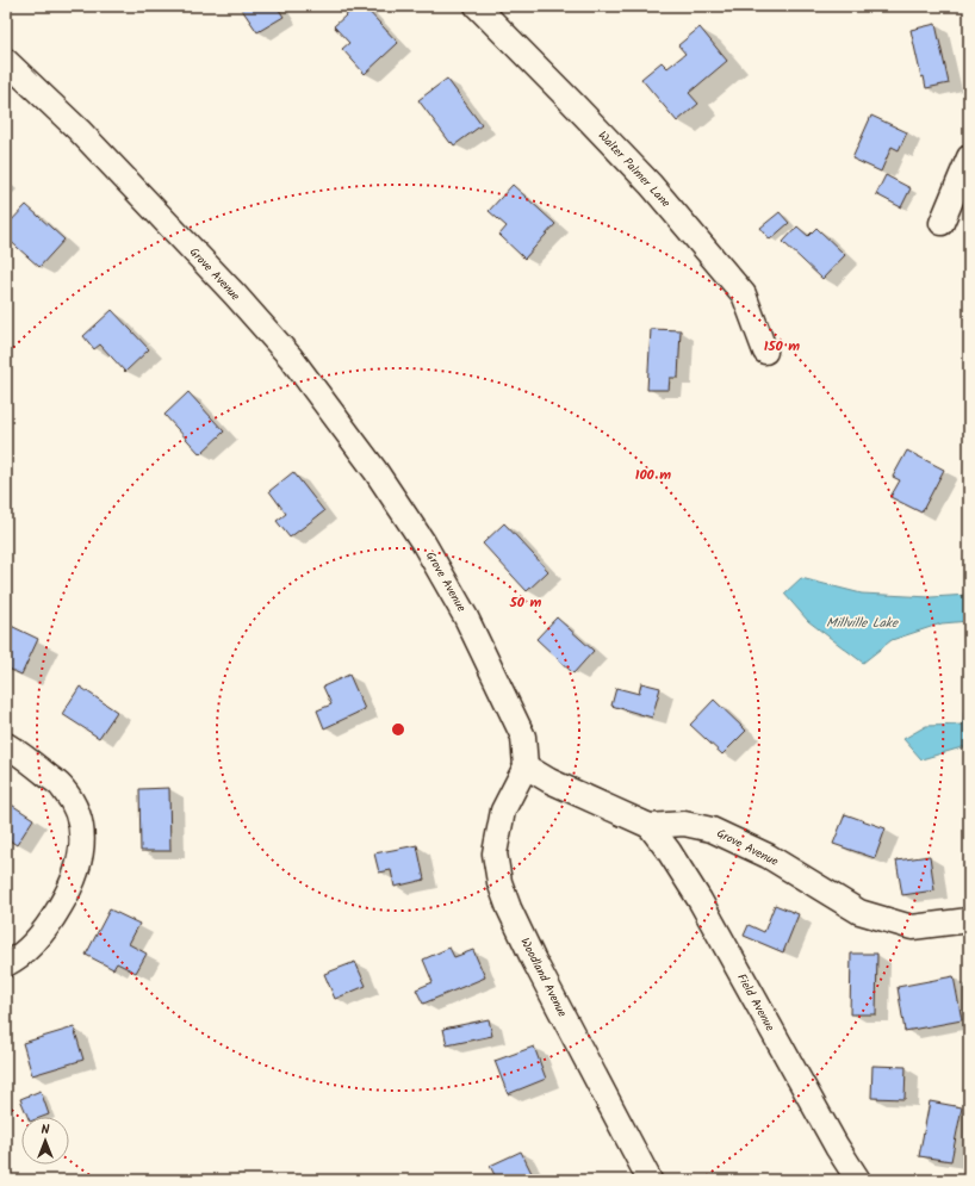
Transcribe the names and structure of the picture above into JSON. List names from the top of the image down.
{
  "streets": {
    "street": [
      "Walter Palmer Lane",
      "Grove Avenue",
      "Woodland Avenue",
      "Field Avenue"
    ]
  },
  "crossings": [
    ["Grove Avenue", "Woodland Avenue"],
    ["Grove Avenue", "Field Avenue"]
  ],
  "water": ["Millville Lake"],
  "north": "top",
  "rings": ["150 m", "100 m", "50 m"]
}
